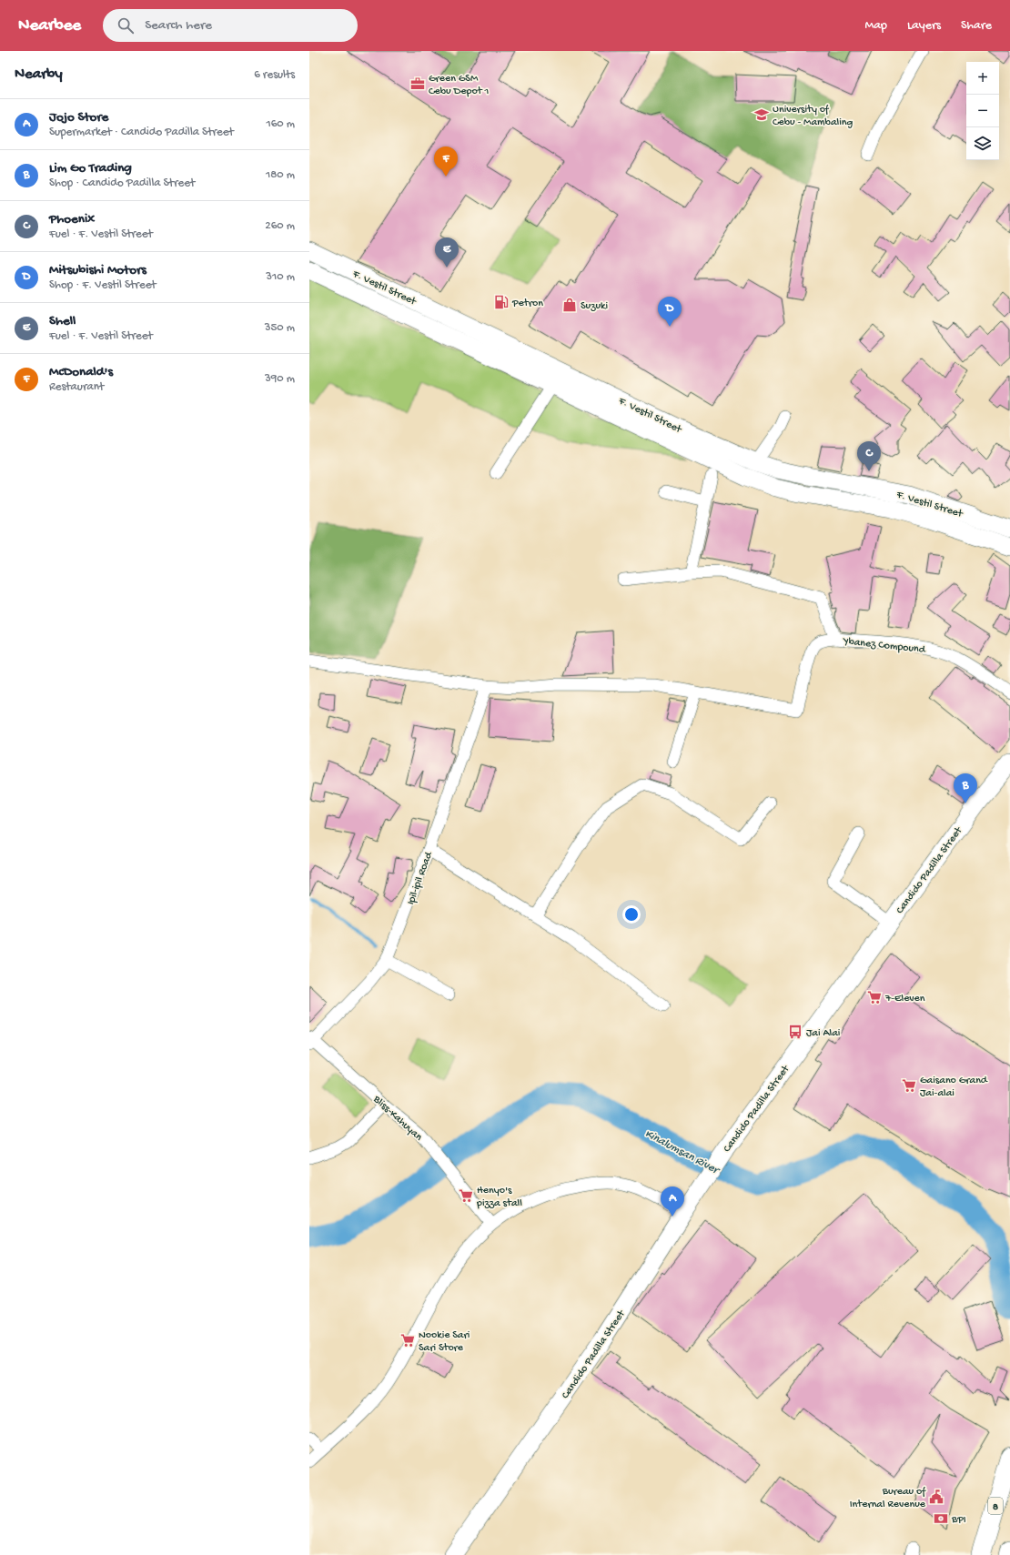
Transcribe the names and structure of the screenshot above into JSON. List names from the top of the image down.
{
  "streets": {
    "main road": ["F. Vestil Street", "Candido Padilla Street", "8"],
    "street": ["Ybanez Compound", "Ipil-ipil Road", "Bliss-Kahuyan"]
  },
  "crossings": [
    ["Ipil-ipil Road", "Bliss-Kahuyan"]
  ],
  "water": ["Kinalumsan River"],
  "places": {
    "office": ["Green GSM Cebu Depot 1"],
    "school or university": ["University of Cebu - Mambaling"],
    "fuel station": ["Petron"],
    "shop": ["Suzuki"],
    "supermarket": [
      "7-Eleven",
      "Gaisano Grand Jai-alai",
      "Henyo's pizza stall",
      "Nookie Sari Sari Store"
    ],
    "bus stop": ["Jai Alai"],
    "public building": ["Bureau of Internal Revenue"],
    "bank": ["BPI"]
  },
  "page": {
    "header": "Nearbee",
    "search": "Search here",
    "nav": ["Map", "Layers", "Share"],
    "heading": ["Nearby", "6 results"],
    "map_buttons": ["+", "−"],
    "list": [
      {
        "mark": "A",
        "name": "Jojo Store",
        "note": "Supermarket · Candido Padilla Street",
        "value": "160 m"
      },
      {
        "mark": "B",
        "name": "Lim Go Trading",
        "note": "Shop · Candido Padilla Street",
        "value": "180 m"
      },
      {
        "mark": "C",
        "name": "Phoenix",
        "note": "Fuel · F. Vestil Street",
        "value": "260 m"
      },
      {
        "mark": "D",
        "name": "Mitsubishi Motors",
        "note": "Shop · F. Vestil Street",
        "value": "310 m"
      },
      {
        "mark": "E",
        "name": "Shell",
        "note": "Fuel · F. Vestil Street",
        "value": "350 m"
      },
      {
        "mark": "F",
        "name": "McDonald's",
        "note": "Restaurant",
        "value": "390 m"
      }
    ],
    "pins": [
      "F",
      "E",
      "D",
      "C",
      "B",
      "A"
    ]
  }
}
